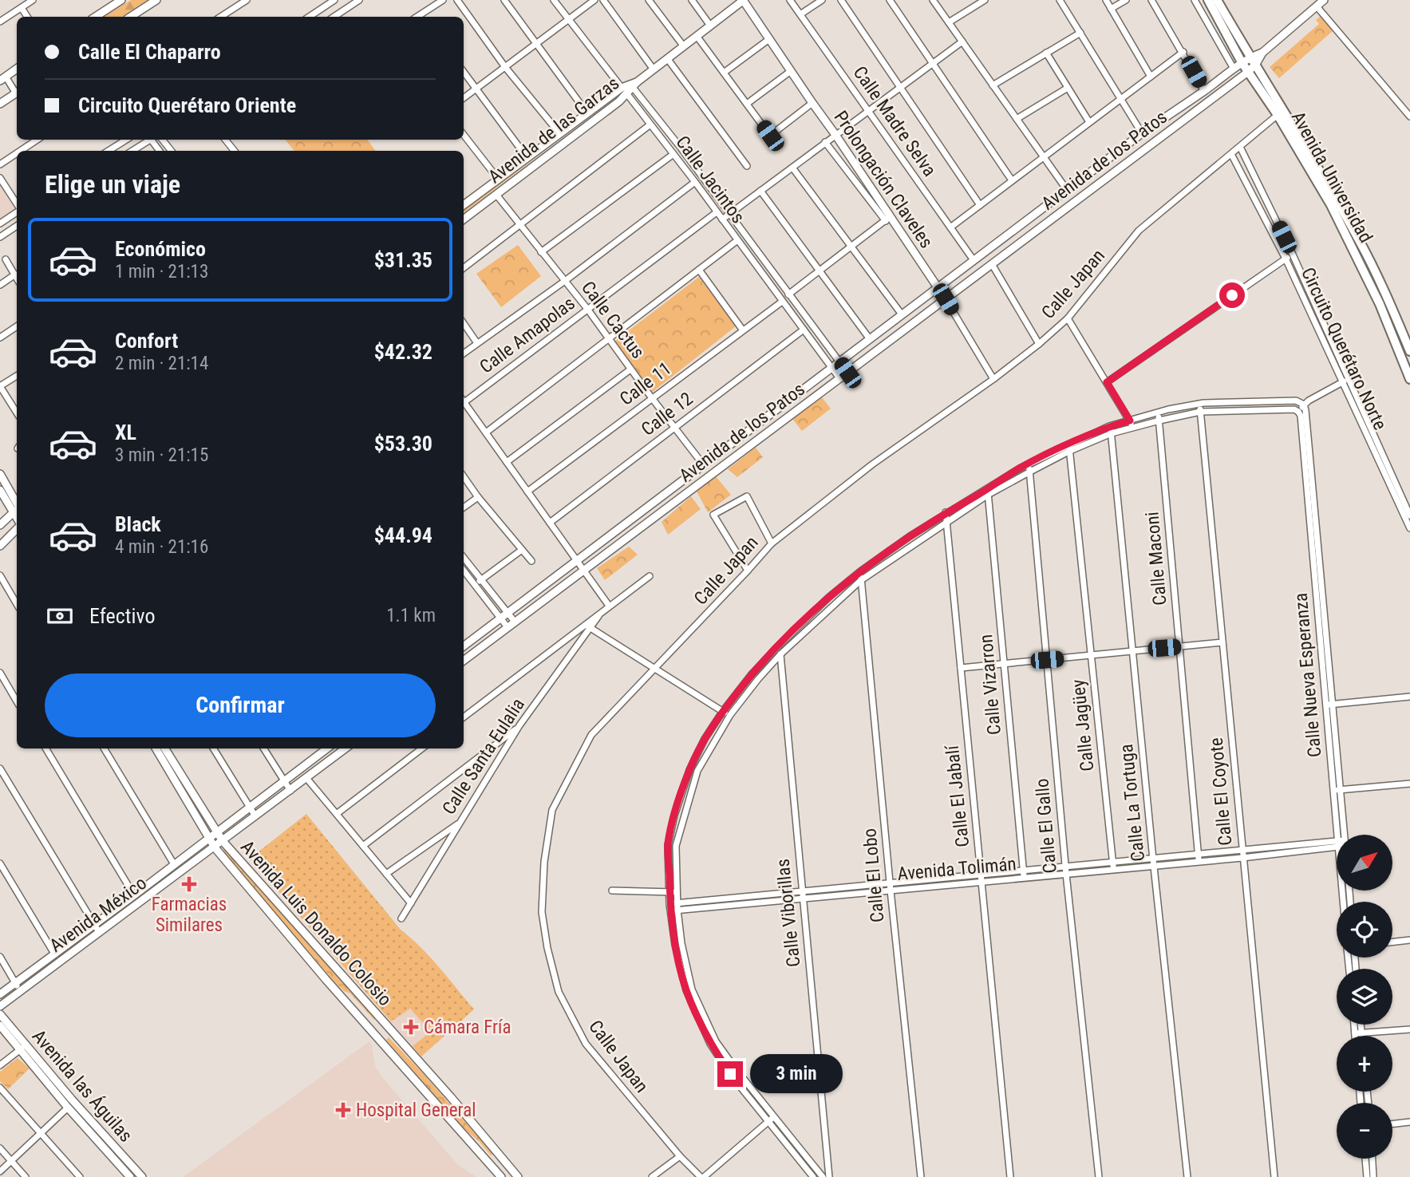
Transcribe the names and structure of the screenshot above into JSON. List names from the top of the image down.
{
  "streets": {
    "main road": ["Avenida Universidad"],
    "street": [
      "Calle Madre Selva",
      "Avenida de las Garzas",
      "Avenida de los Patos",
      "Calle Jacintos",
      "Prolongación Claveles",
      "Calle Japan",
      "Calle Cactus",
      "Calle Amapolas",
      "Circuito Querétaro Norte",
      "Calle 11",
      "Calle 12",
      "Calle Maconi",
      "Calle Nueva Esperanza",
      "Calle Vizarron",
      "Calle Jagüey",
      "Calle Santa Eulalia",
      "Calle El Coyote",
      "Calle El Jabalí",
      "Calle La Tortuga",
      "Calle El Gallo",
      "Avenida Tolimán",
      "Calle El Lobo",
      "Calle Viborillas",
      "Avenida México",
      "Avenida Luis Donaldo Colosio",
      "Avenida las Águilas"
    ]
  },
  "crossings": [
    ["Calle Madre Selva", "Avenida de los Patos"],
    ["Avenida de las Garzas", "Calle Jacintos"],
    ["Avenida de las Garzas", "Prolongación Claveles"],
    ["Avenida de las Garzas", "Calle Cactus"],
    ["Avenida de los Patos", "Avenida Universidad"],
    ["Avenida de los Patos", "Calle Jacintos"],
    ["Avenida de los Patos", "Prolongación Claveles"],
    ["Avenida de los Patos", "Calle Cactus"],
    ["Avenida Universidad", "Calle Japan"],
    ["Calle Jacintos", "Calle Amapolas"],
    ["Calle Jacintos", "Calle 11"],
    ["Calle Jacintos", "Calle 12"],
    ["Prolongación Claveles", "Calle Japan"],
    ["Calle Japan", "Circuito Querétaro Norte"],
    ["Calle Cactus", "Calle Amapolas"],
    ["Calle Cactus", "Calle 11"],
    ["Calle Cactus", "Calle 12"],
    ["Calle Maconi", "Avenida Tolimán"],
    ["Calle Vizarron", "Avenida Tolimán"],
    ["Calle Jagüey", "Avenida Tolimán"],
    ["Calle El Coyote", "Avenida Tolimán"],
    ["Calle El Jabalí", "Avenida Tolimán"],
    ["Calle La Tortuga", "Avenida Tolimán"],
    ["Calle El Gallo", "Avenida Tolimán"],
    ["Avenida Tolimán", "Calle El Lobo"],
    ["Avenida Tolimán", "Calle Viborillas"],
    ["Avenida México", "Avenida Luis Donaldo Colosio"]
  ],
  "places": {
    "health": ["Farmacias Similares", "Cámara Fría", "Hospital General"]
  },
  "north": "top right",
  "page": {
    "banner": ["Calle El Chaparro", "Circuito Querétaro Oriente"],
    "heading": "Elige un viaje",
    "list": [
      {
        "name": "Económico",
        "note": "1 min · 21:13",
        "value": "$31.35"
      },
      {
        "name": "Confort",
        "note": "2 min · 21:14",
        "value": "$42.32"
      },
      {
        "name": "XL",
        "note": "3 min · 21:15",
        "value": "$53.30"
      },
      {
        "name": "Black",
        "note": "4 min · 21:16",
        "value": "$44.94"
      }
    ],
    "pay": ["Efectivo", "1.1 km"],
    "buttons": "Confirmar",
    "map_buttons": ["+", "−"],
    "bubble": "3 min"
  }
}
